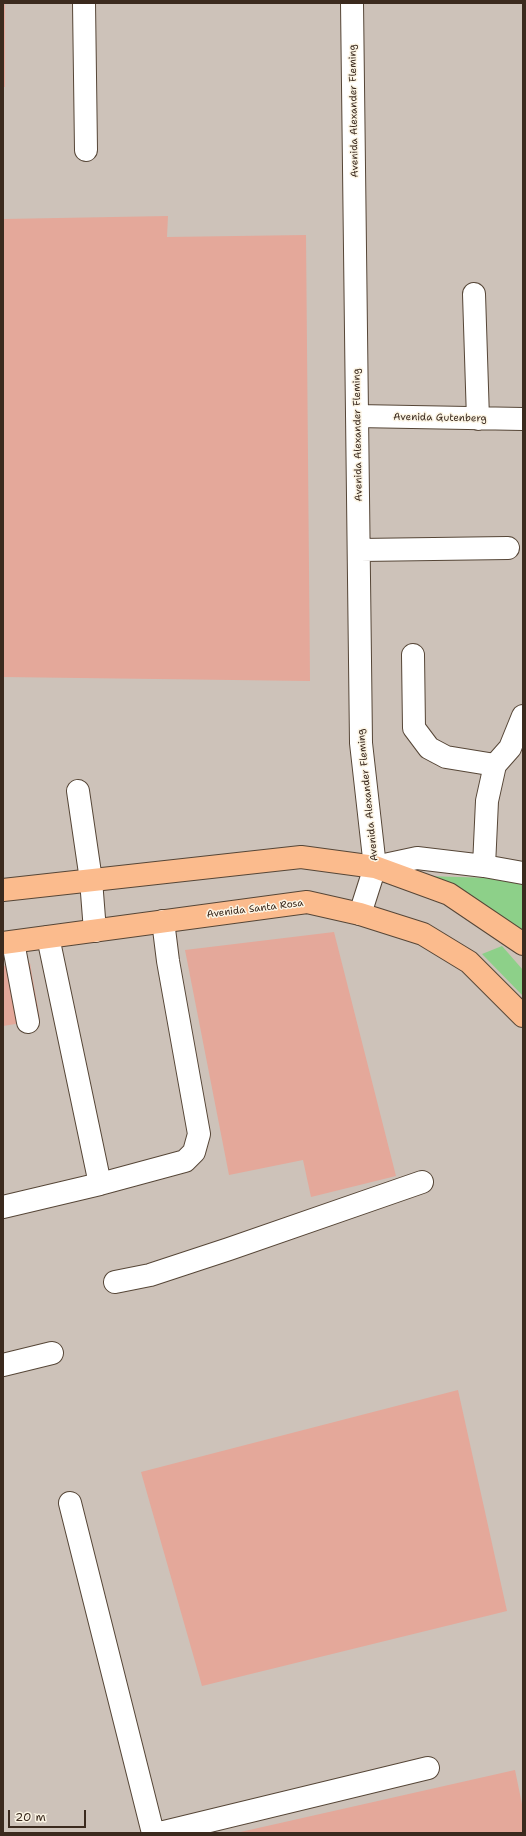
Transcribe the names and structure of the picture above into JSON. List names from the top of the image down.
{
  "streets": {
    "main road": ["Avenida Santa Rosa"],
    "street": ["Avenida Alexander Fleming", "Avenida Gutenberg"]
  },
  "crossings": [
    ["Avenida Alexander Fleming", "Avenida Gutenberg"]
  ],
  "scale_bar": "20 m"
}
